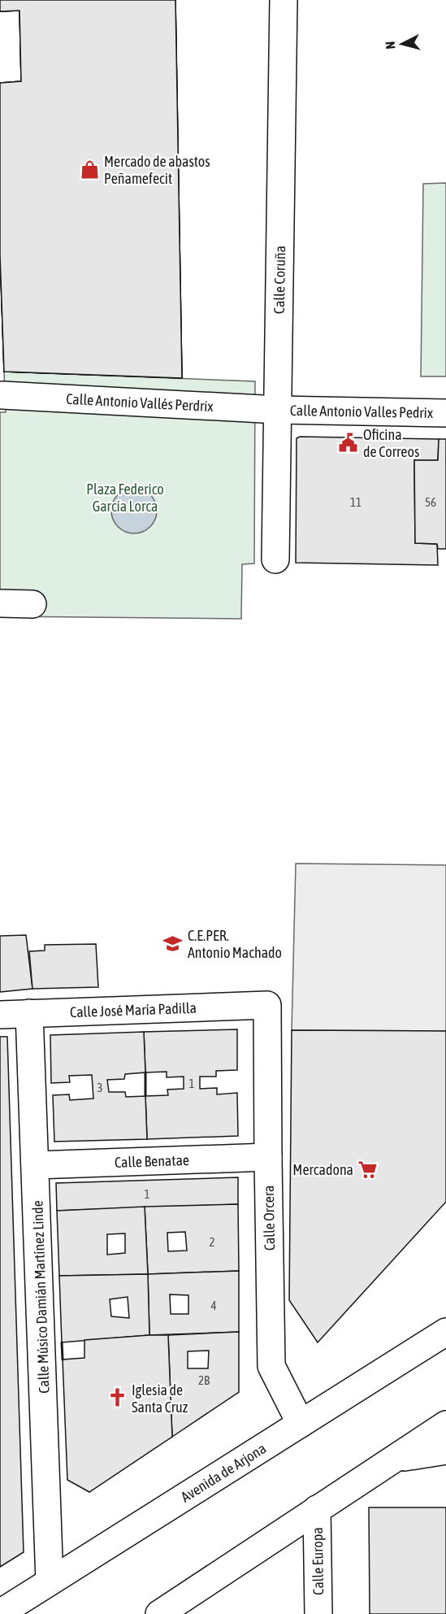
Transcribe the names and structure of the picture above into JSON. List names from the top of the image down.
{
  "streets": {
    "street": [
      "Calle Coruña",
      "Calle Antonio Vallés Perdrix",
      "Calle Antonio Valles Pedrix",
      "Calle José María Padilla",
      "Calle Benatae",
      "Calle Orcera",
      "Calle Músico Damián Martínez Linde",
      "Avenida de Arjona",
      "Calle Europa"
    ]
  },
  "crossings": [
    ["Calle Coruña", "Calle Antonio Vallés Perdrix"],
    ["Calle Coruña", "Calle Antonio Valles Pedrix"],
    ["Calle Antonio Vallés Perdrix", "Calle Antonio Valles Pedrix"],
    ["Calle José María Padilla", "Calle Orcera"],
    ["Calle José María Padilla", "Calle Músico Damián Martínez Linde"],
    ["Calle Benatae", "Calle Orcera"],
    ["Calle Benatae", "Calle Músico Damián Martínez Linde"],
    ["Calle Orcera", "Avenida de Arjona"],
    ["Calle Músico Damián Martínez Linde", "Avenida de Arjona"]
  ],
  "parks": ["Plaza Federico García Lorca"],
  "places": {
    "shop": ["Mercado de abastos Peñamefecit"],
    "public building": ["Oficina de Correos"],
    "school or university": ["C.E.PER. Antonio Machado"],
    "supermarket": ["Mercadona"],
    "church": ["Iglesia de Santa Cruz"]
  },
  "house_numbers": [
    "11",
    "56",
    "1",
    "3",
    "1",
    "2",
    "4",
    "2B"
  ],
  "north": "left"
}
